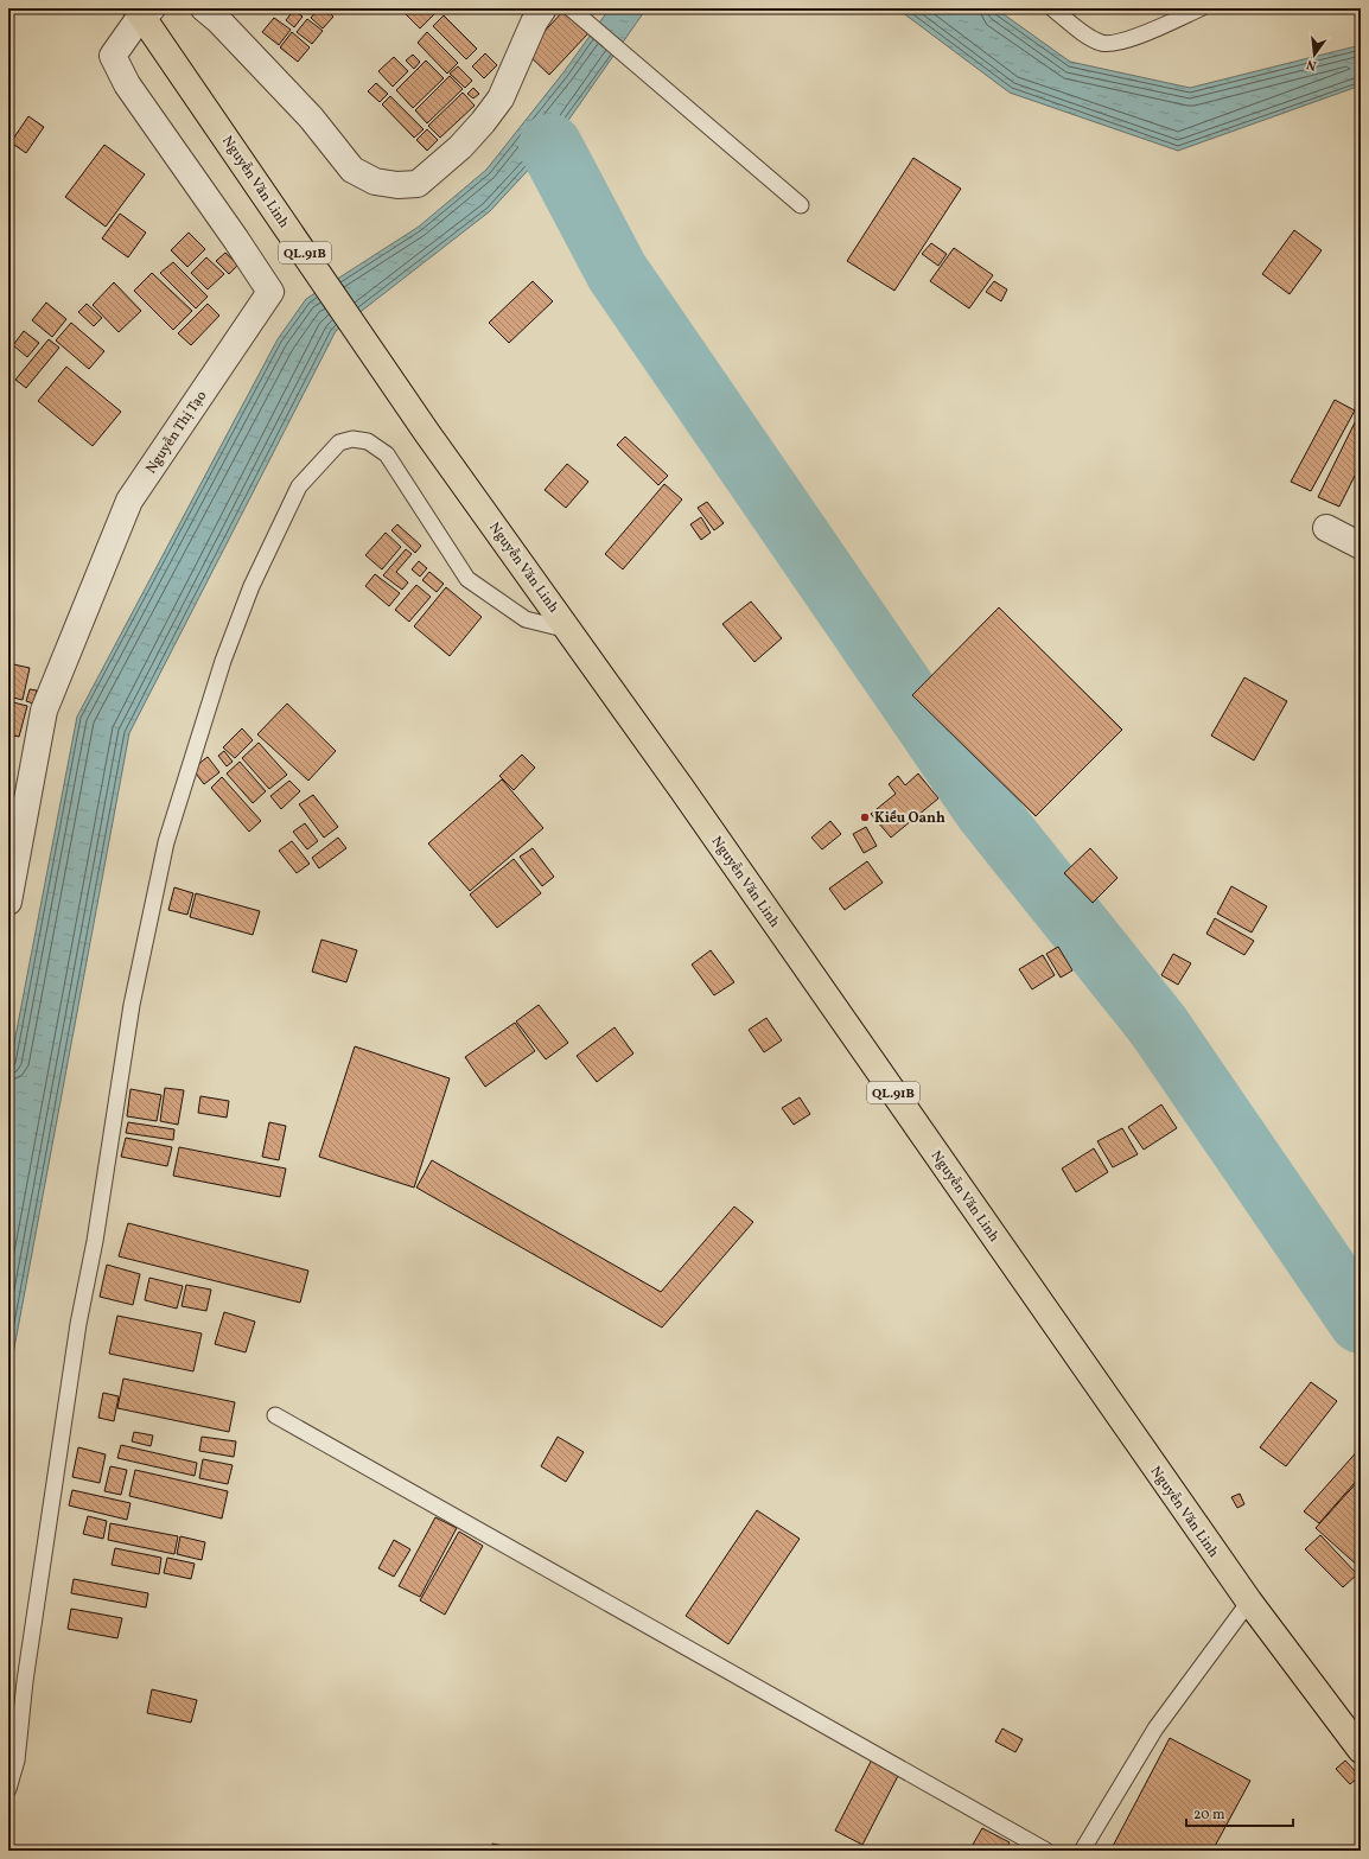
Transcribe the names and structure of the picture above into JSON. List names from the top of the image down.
{
  "streets": {
    "highway": ["Nguyễn Văn Linh", "QL.91B"],
    "street": ["Nguyễn Thị Tạo"]
  },
  "crossings": [
    ["Nguyễn Văn Linh", "Nguyễn Thị Tạo"]
  ],
  "places": ["Kiều Oanh"],
  "scale_bar": "20 m",
  "north": "bottom"
}
